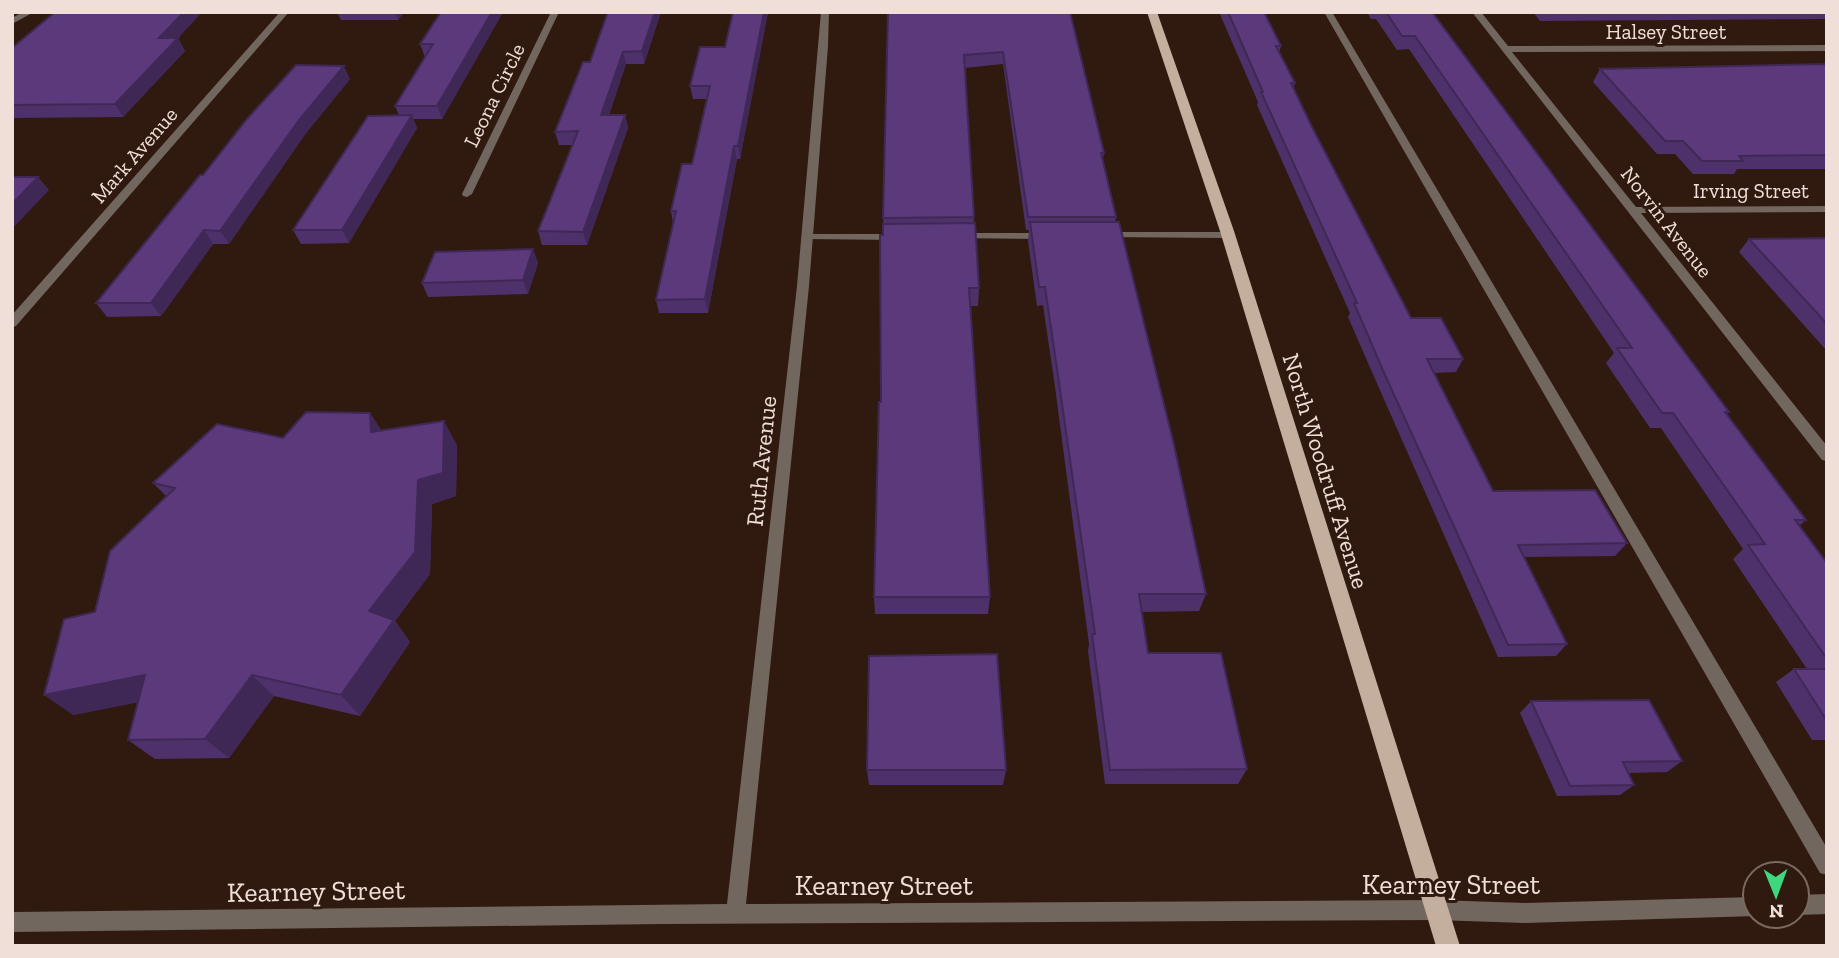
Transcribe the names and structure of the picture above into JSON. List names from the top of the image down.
{
  "streets": {
    "main road": ["North Woodruff Avenue"],
    "street": [
      "Halsey Street",
      "Leona Circle",
      "Mark Avenue",
      "Irving Street",
      "Norvin Avenue",
      "Ruth Avenue",
      "Kearney Street"
    ]
  },
  "crossings": [
    ["Halsey Street", "Norvin Avenue"],
    ["Irving Street", "Norvin Avenue"],
    ["Ruth Avenue", "Kearney Street"],
    ["North Woodruff Avenue", "Kearney Street"]
  ],
  "north": "bottom"
}
